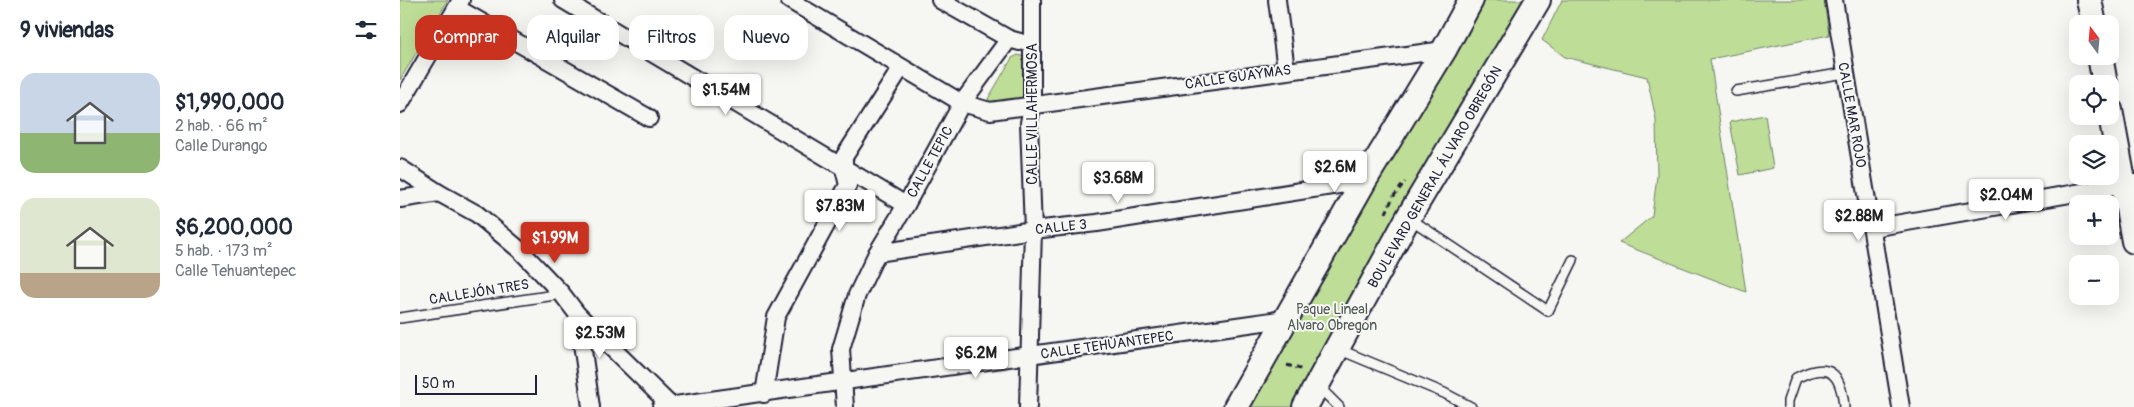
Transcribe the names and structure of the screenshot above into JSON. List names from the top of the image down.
{
  "streets": {
    "main road": ["BOULEVARD GENERAL ÁLVARO OBREGÓN"],
    "street": [
      "CALLE GUAYMAS",
      "CALLE VILLAHERMOSA",
      "CALLE MAR ROJO",
      "CALLE TEPIC",
      "CALLE 3",
      "CALLE TEHUANTEPEC"
    ],
    "lane": ["CALLEJÓN TRES"]
  },
  "crossings": [
    ["CALLE GUAYMAS", "CALLE VILLAHERMOSA"],
    ["CALLE GUAYMAS", "CALLE TEPIC"],
    ["CALLE VILLAHERMOSA", "CALLE 3"],
    ["CALLE VILLAHERMOSA", "CALLE TEHUANTEPEC"],
    ["CALLE TEPIC", "CALLE 3"],
    ["CALLE TEPIC", "CALLE TEHUANTEPEC"]
  ],
  "parks": ["Paque Lineal Alvaro Obregon"],
  "scale_bar": "50 m",
  "north": "top",
  "page": {
    "heading": "9 viviendas",
    "map_buttons": ["+", "−"],
    "chip": [
      "Comprar",
      "Alquilar",
      "Filtros",
      "Nuevo"
    ],
    "list": [
      {
        "name": "$1,990,000",
        "note": "2 hab. · 66 m² · Calle Durango"
      },
      {
        "name": "$6,200,000",
        "note": "5 hab. · 173 m² · Calle Tehuantepec"
      }
    ],
    "price": [
      "$1.54M",
      "$2.6M",
      "$3.68M",
      "$2.04M",
      "$7.83M",
      "$2.88M",
      "$1.99M",
      "$2.53M",
      "$6.2M"
    ],
    "scale": "50 m"
  }
}
